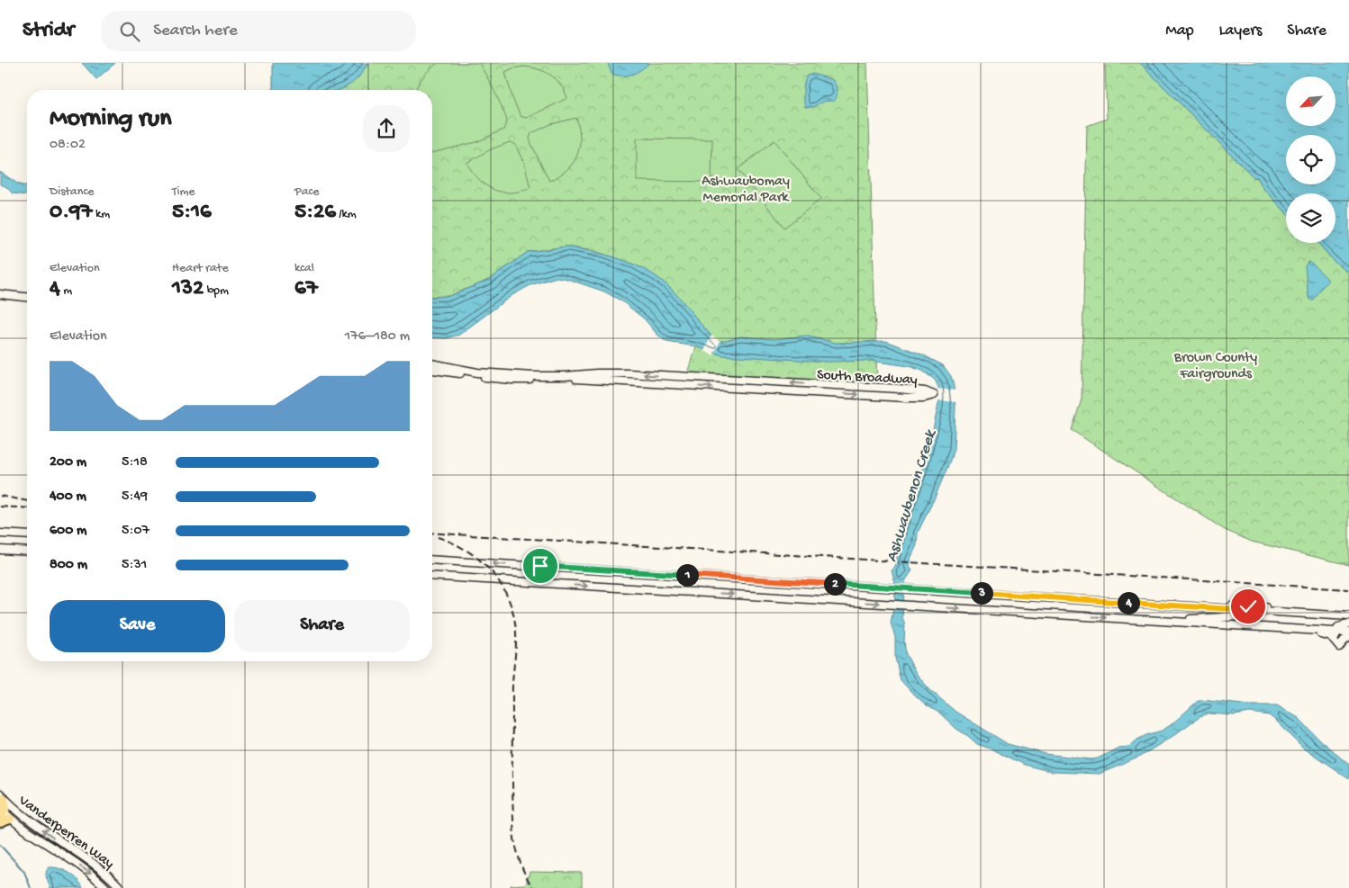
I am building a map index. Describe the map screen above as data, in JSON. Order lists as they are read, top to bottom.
{
  "streets": {
    "main road": ["South Broadway", "Vanderperren Way"]
  },
  "water": ["Ashwaubenon Creek"],
  "parks": ["Ashwaubomay Memorial Park", "Brown County Fairgrounds"],
  "north": "bottom left",
  "page": {
    "header": "Stridr",
    "search": "Search here",
    "nav": ["Map", "Layers", "Share"],
    "heading": ["Morning run", "08:02"],
    "stats": [
      ["Distance", "0.97 km"],
      ["Time", "5:16"],
      ["Pace", "5:26 /km"],
      ["Elevation", "4 m"],
      ["Heart rate", "132 bpm"],
      ["kcal", "67"]
    ],
    "chart": ["Elevation", "176–180 m"],
    "list": [
      {
        "name": "200 m",
        "note": "5:18"
      },
      {
        "name": "400 m",
        "note": "5:49"
      },
      {
        "name": "600 m",
        "note": "5:07"
      },
      {
        "name": "800 m",
        "note": "5:31"
      }
    ],
    "pins": [
      "1",
      "2",
      "3",
      "4"
    ],
    "buttons": ["Save", "Share"]
  }
}
